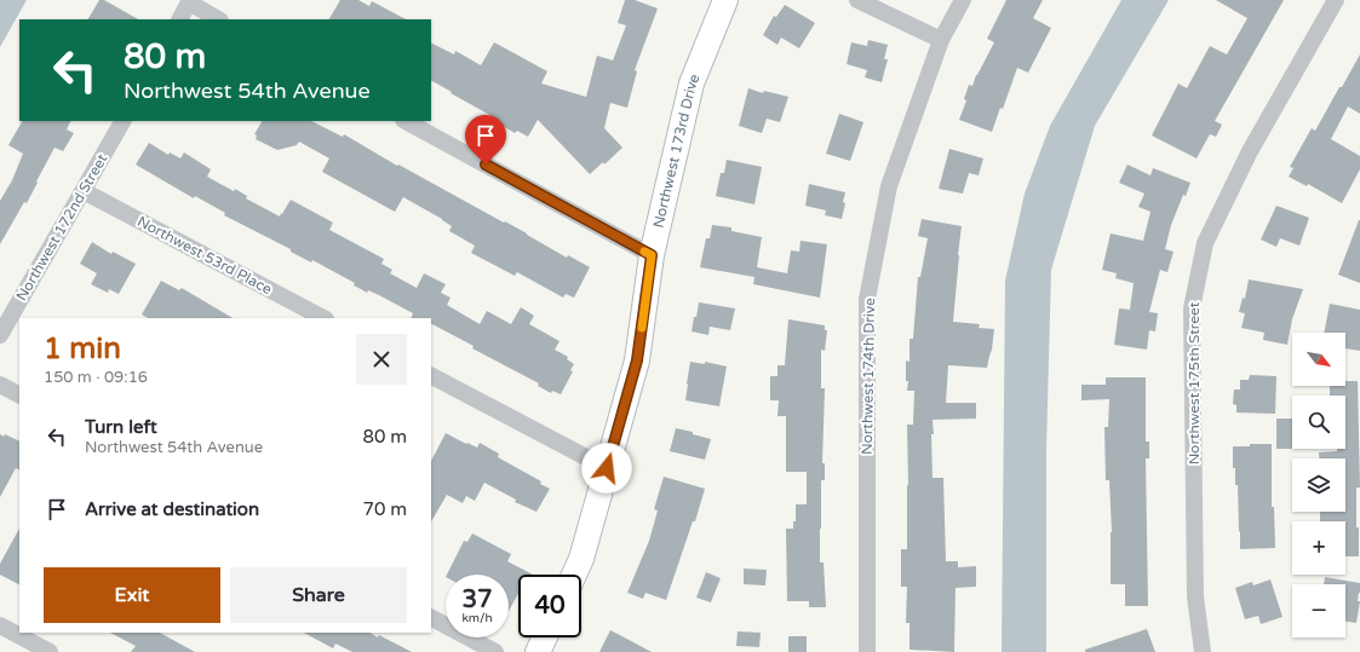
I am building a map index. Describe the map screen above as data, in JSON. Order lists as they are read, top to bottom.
{
  "streets": {
    "street": [
      "Northwest 173rd Drive",
      "Northwest 172nd Street",
      "Northwest 53rd Place",
      "Northwest 174th Drive",
      "Northwest 175th Street"
    ]
  },
  "crossings": [
    ["Northwest 172nd Street", "Northwest 53rd Place"]
  ],
  "north": "bottom right",
  "page": {
    "turn": ["80 m", "Northwest 54th Avenue"],
    "heading": ["1 min", "150 m · 09:16"],
    "map_buttons": ["+", "−"],
    "list": [
      {
        "name": "Turn left",
        "note": "Northwest 54th Avenue",
        "value": "80 m"
      },
      {
        "name": "Arrive at destination",
        "value": "70 m"
      }
    ],
    "buttons": ["Exit", "Share"],
    "speed": "37 km/h",
    "limit": "40"
  }
}
